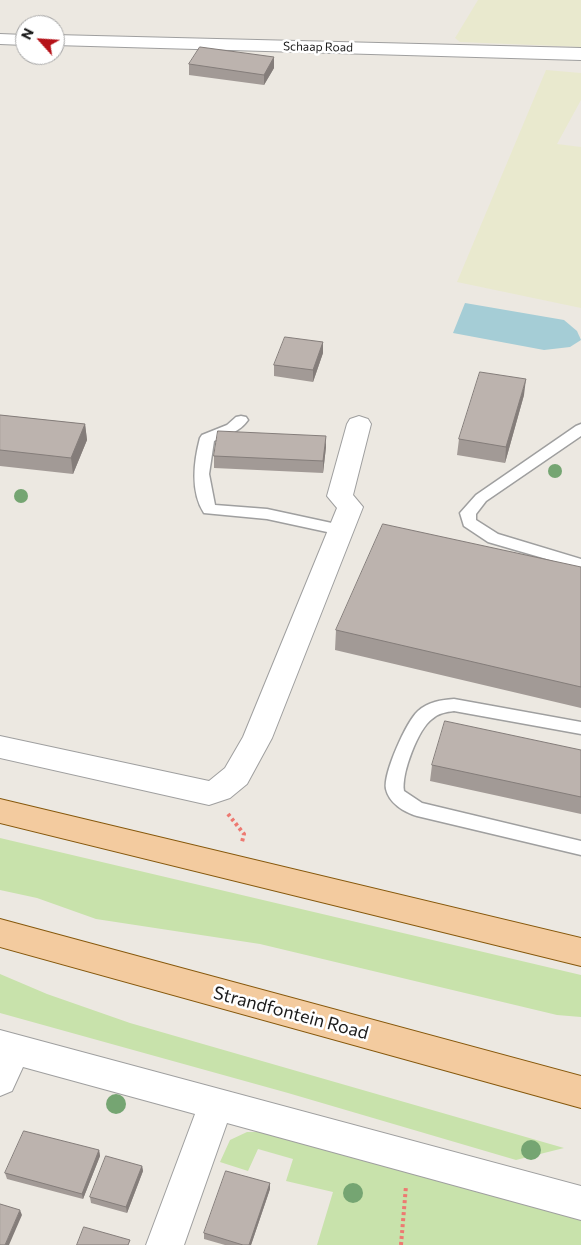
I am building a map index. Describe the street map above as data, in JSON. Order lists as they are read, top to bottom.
{
  "streets": {
    "main road": ["Strandfontein Road"],
    "street": ["Schaap Road"]
  },
  "north": "top left"
}
